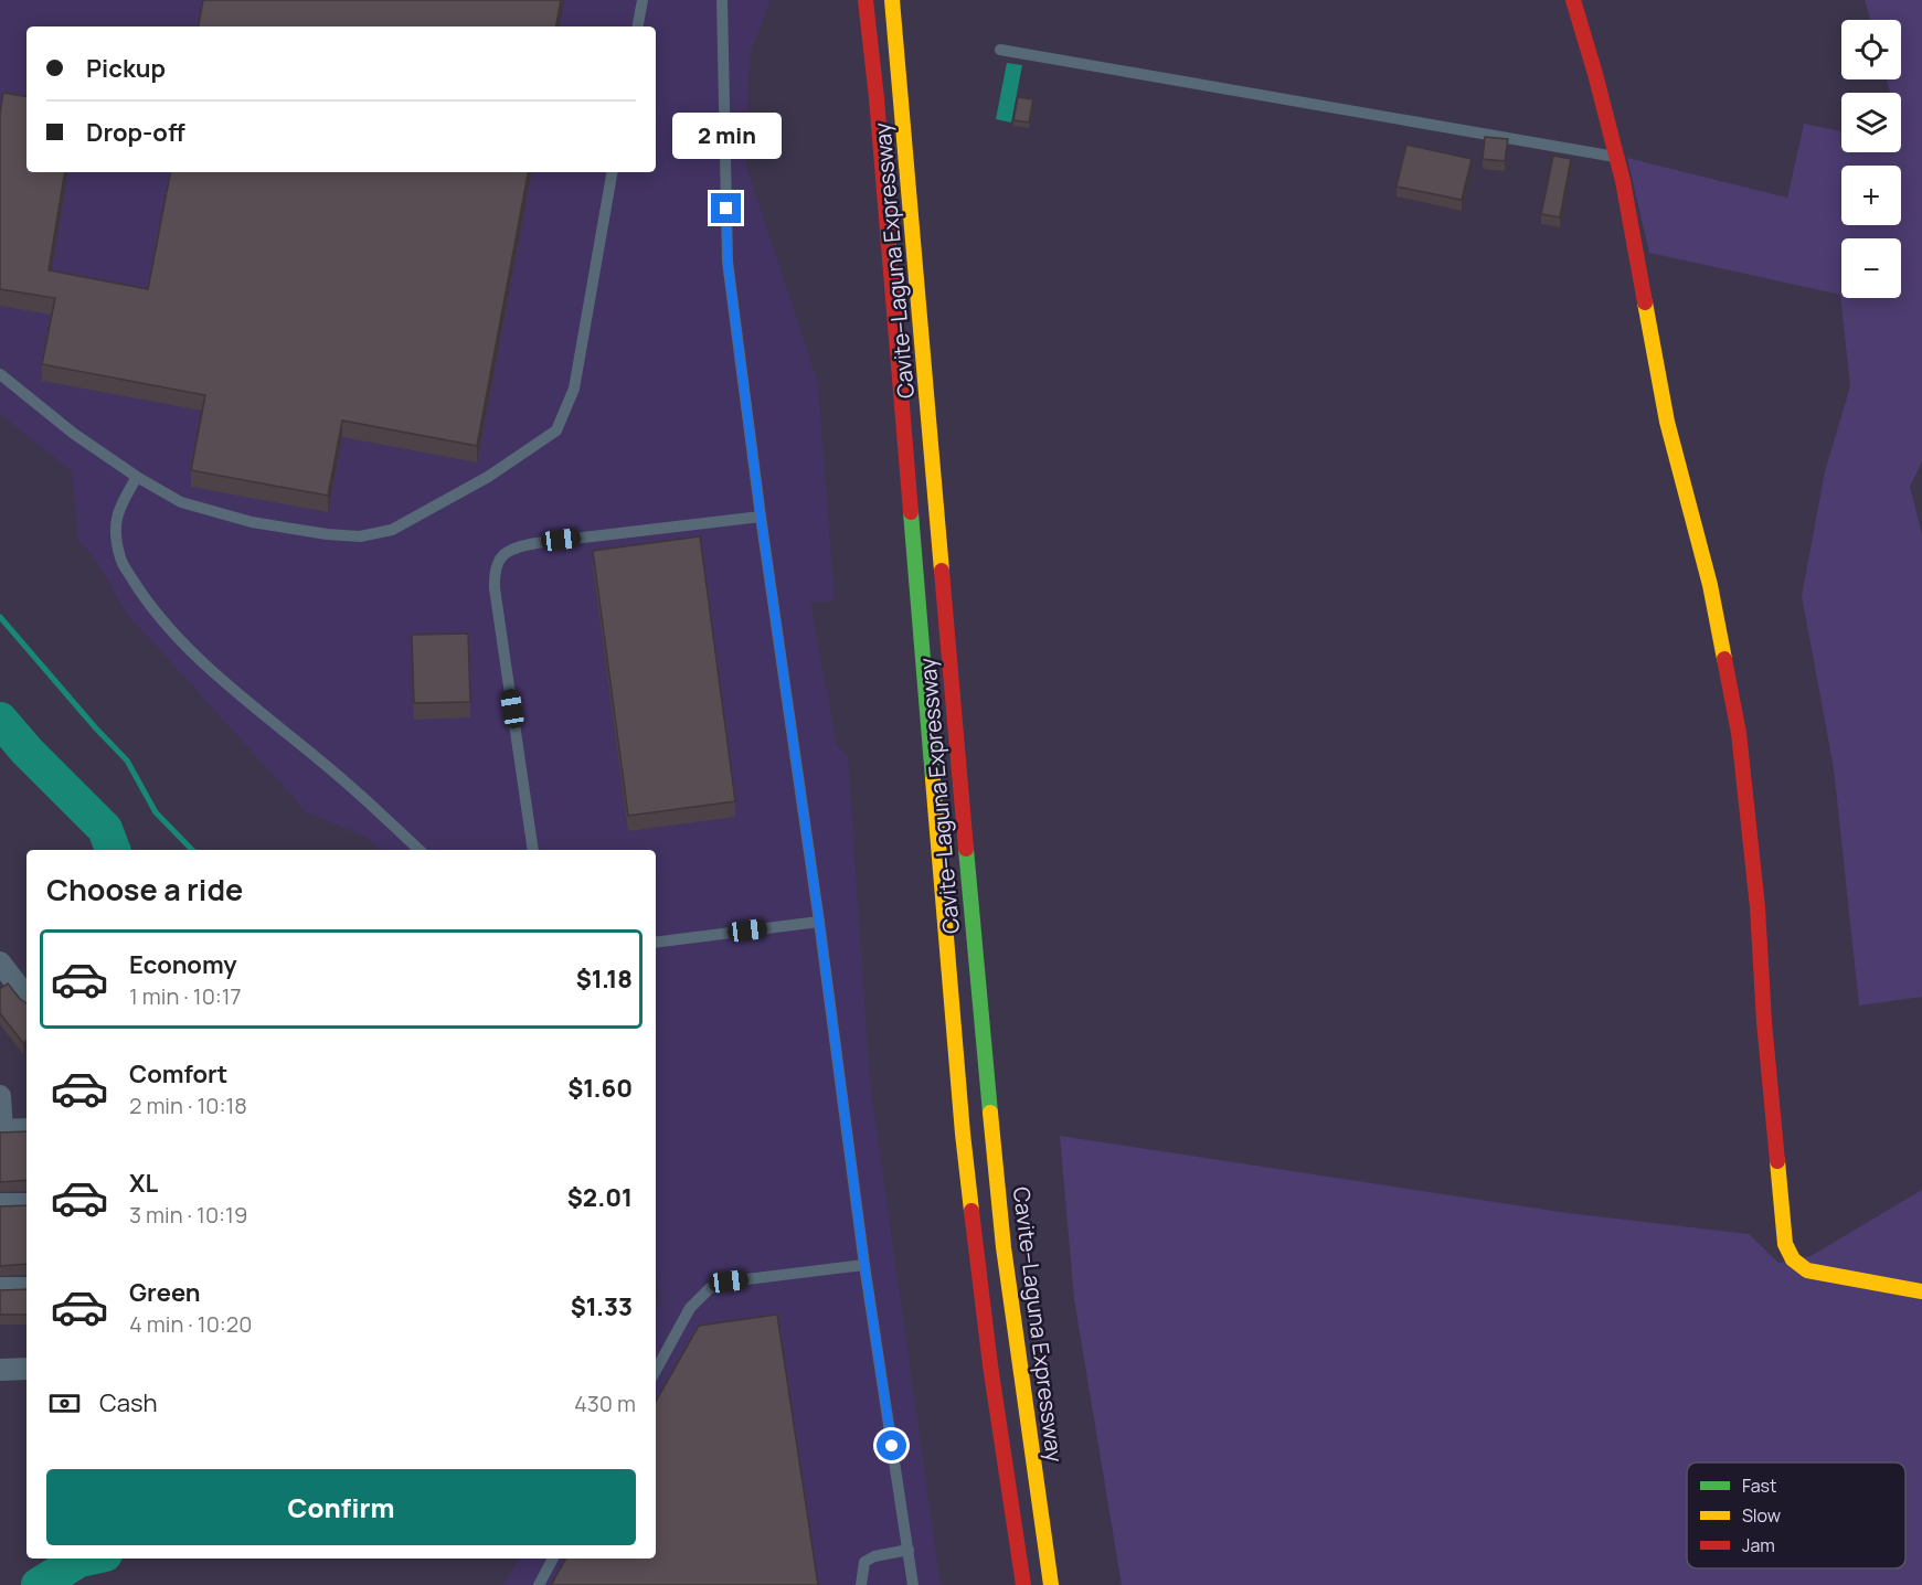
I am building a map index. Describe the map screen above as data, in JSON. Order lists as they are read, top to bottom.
{
  "streets": {
    "main road": ["Cavite–Laguna Expressway"]
  },
  "legend": ["Fast", "Slow", "Jam"],
  "page": {
    "map_buttons": ["+", "−"],
    "banner": ["Pickup", "Drop-off"],
    "bubble": "2 min",
    "heading": "Choose a ride",
    "list": [
      {
        "name": "Economy",
        "note": "1 min · 10:17",
        "value": "$1.18"
      },
      {
        "name": "Comfort",
        "note": "2 min · 10:18",
        "value": "$1.60"
      },
      {
        "name": "XL",
        "note": "3 min · 10:19",
        "value": "$2.01"
      },
      {
        "name": "Green",
        "note": "4 min · 10:20",
        "value": "$1.33"
      }
    ],
    "pay": ["Cash", "430 m"],
    "buttons": "Confirm"
  }
}
